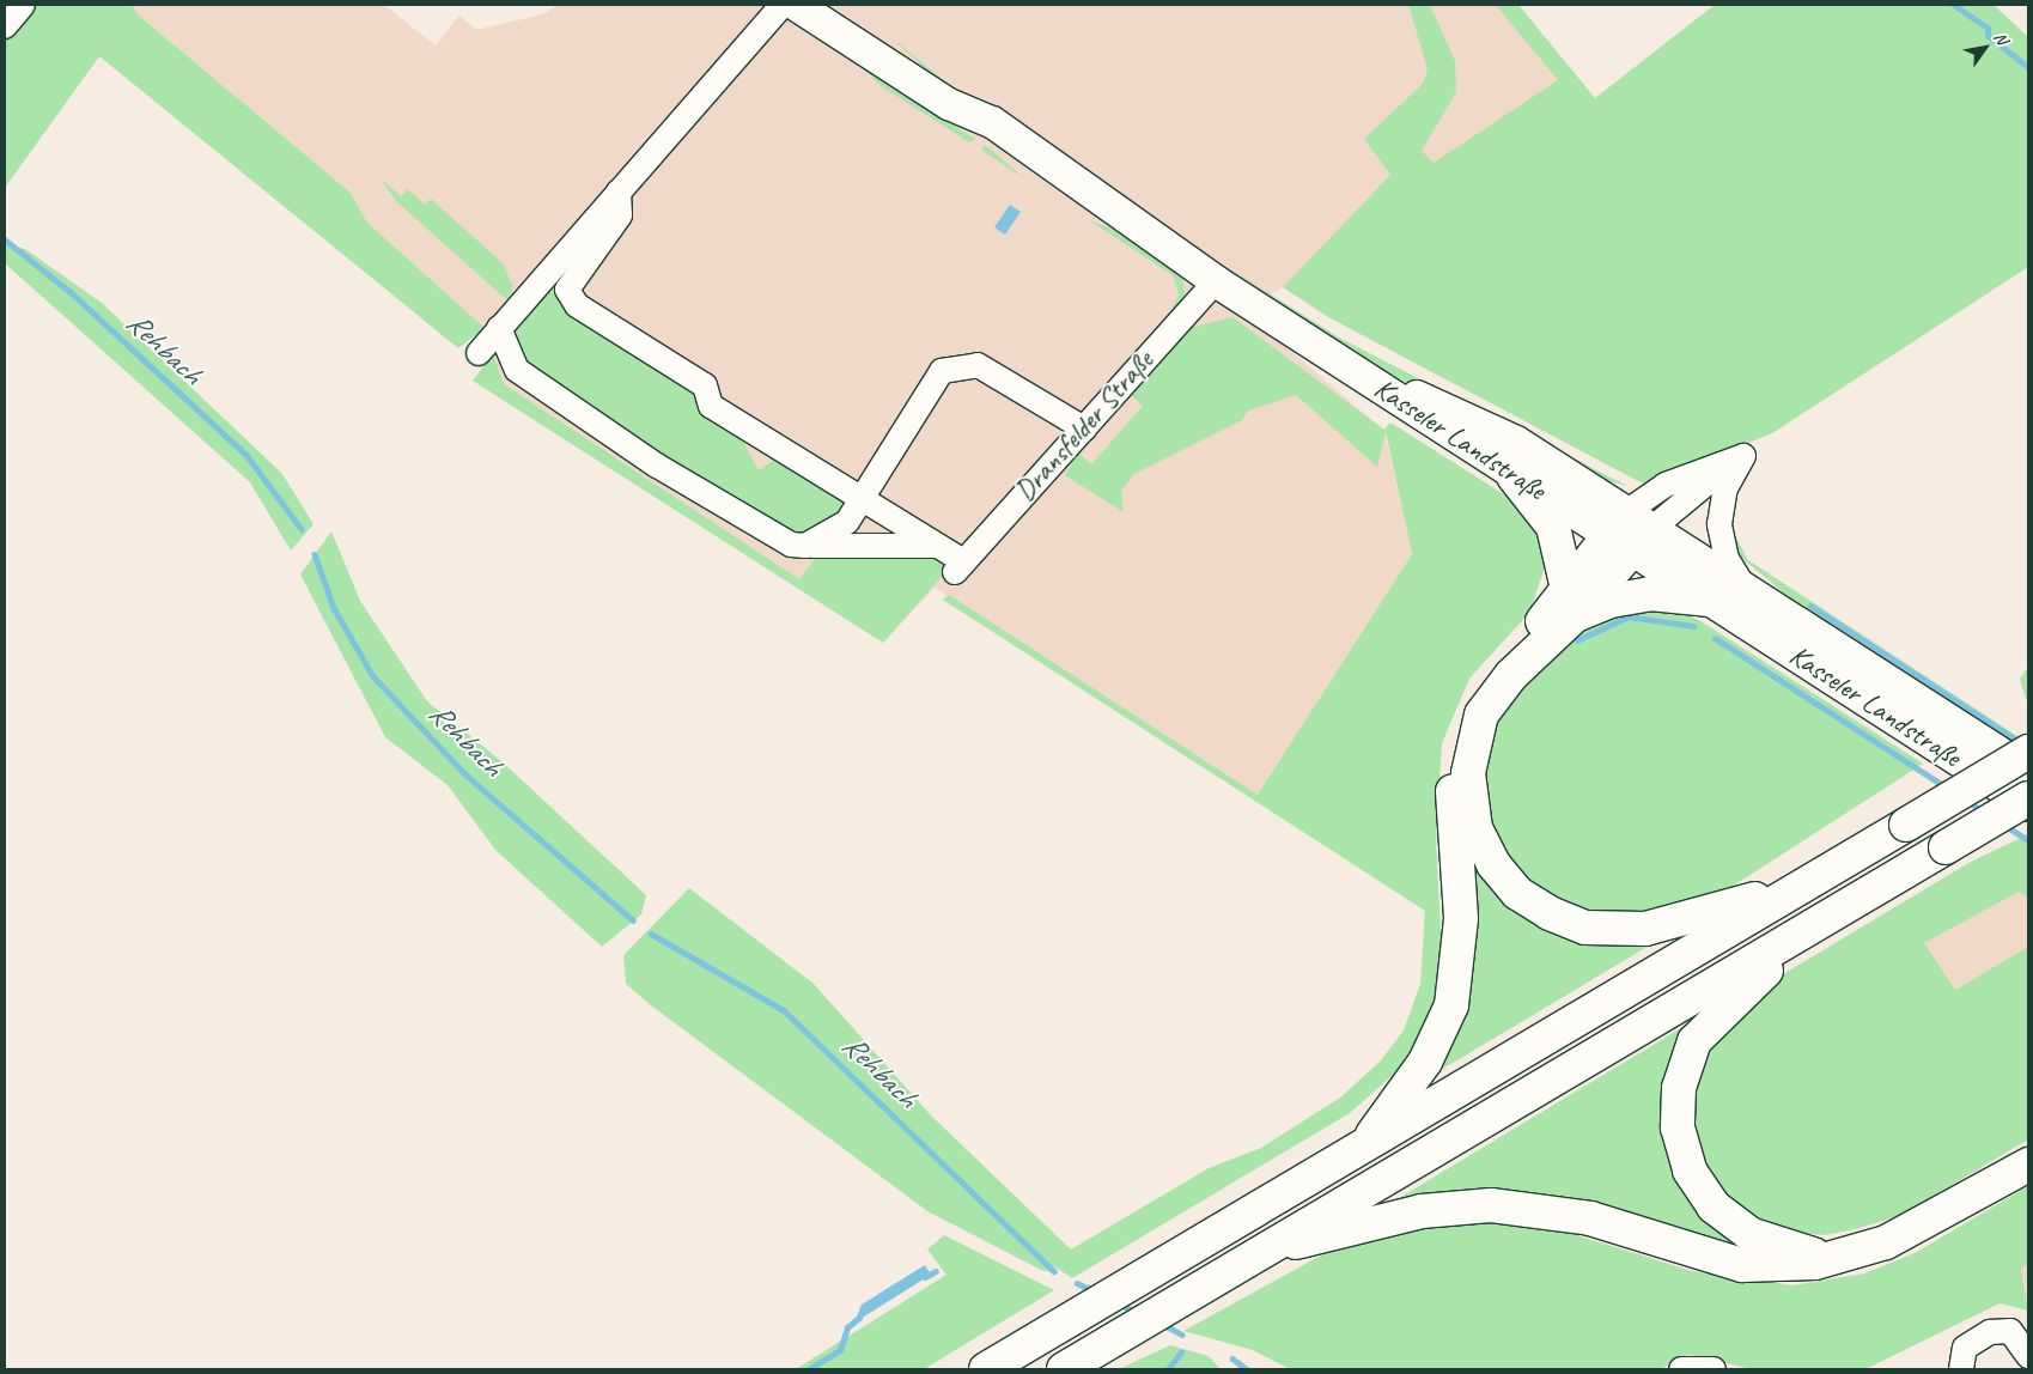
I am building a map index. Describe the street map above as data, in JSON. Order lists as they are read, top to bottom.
{
  "streets": {
    "main road": ["Kasseler Landstraße"],
    "street": ["Dransfelder Straße"]
  },
  "water": ["Rehbach"],
  "north": "top right"
}
